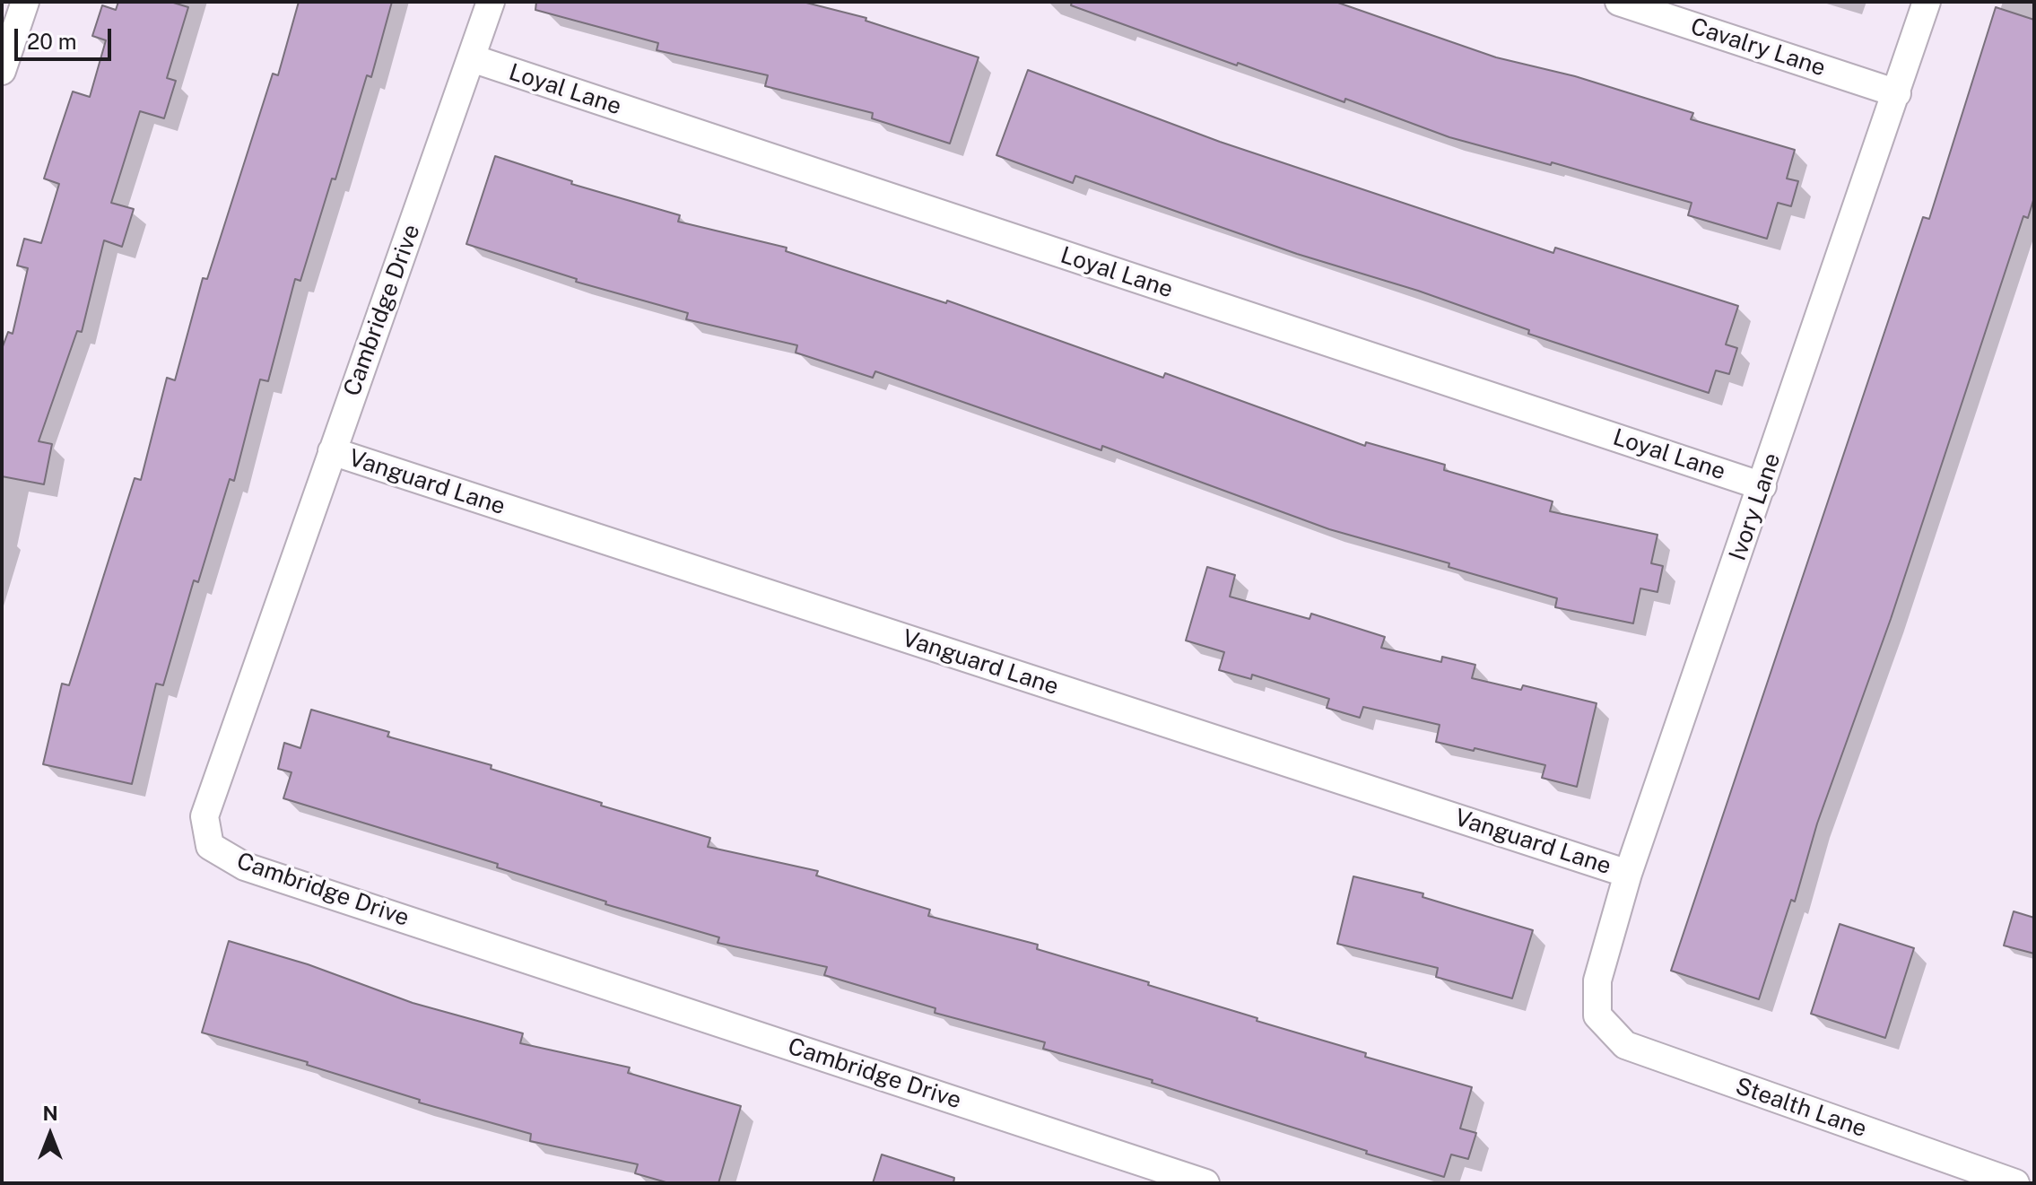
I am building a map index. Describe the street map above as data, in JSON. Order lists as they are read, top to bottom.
{
  "streets": {
    "street": [
      "Cavalry Lane",
      "Loyal Lane",
      "Cambridge Drive",
      "Vanguard Lane",
      "Ivory Lane",
      "Stealth Lane"
    ]
  },
  "crossings": [
    ["Cavalry Lane", "Ivory Lane"],
    ["Loyal Lane", "Cambridge Drive"],
    ["Loyal Lane", "Ivory Lane"],
    ["Cambridge Drive", "Vanguard Lane"],
    ["Vanguard Lane", "Ivory Lane"],
    ["Ivory Lane", "Stealth Lane"]
  ],
  "scale_bar": "20 m",
  "north": "top"
}
